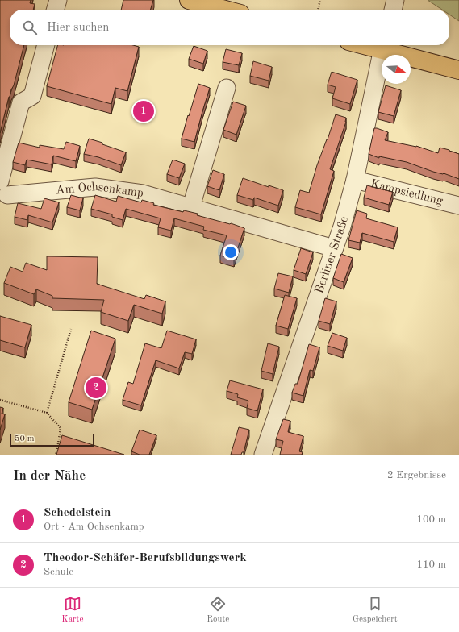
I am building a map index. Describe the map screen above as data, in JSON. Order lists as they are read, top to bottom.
{
  "streets": {
    "street": ["Kampsiedlung", "Am Ochsenkamp", "Berliner Straße"]
  },
  "crossings": [
    ["Kampsiedlung", "Berliner Straße"],
    ["Am Ochsenkamp", "Berliner Straße"]
  ],
  "scale_bar": "50 m",
  "north": "right",
  "page": {
    "search": "Hier suchen",
    "pins": ["1", "2"],
    "scale": "50 m",
    "heading": ["In der Nähe", "2 Ergebnisse"],
    "list": [
      {
        "mark": "1",
        "name": "Schedelstein",
        "note": "Ort · Am Ochsenkamp",
        "value": "100 m"
      },
      {
        "mark": "2",
        "name": "Theodor-Schäfer-Berufsbildungswerk",
        "note": "Schule",
        "value": "110 m"
      }
    ],
    "nav": ["Karte", "Route", "Gespeichert"]
  }
}
